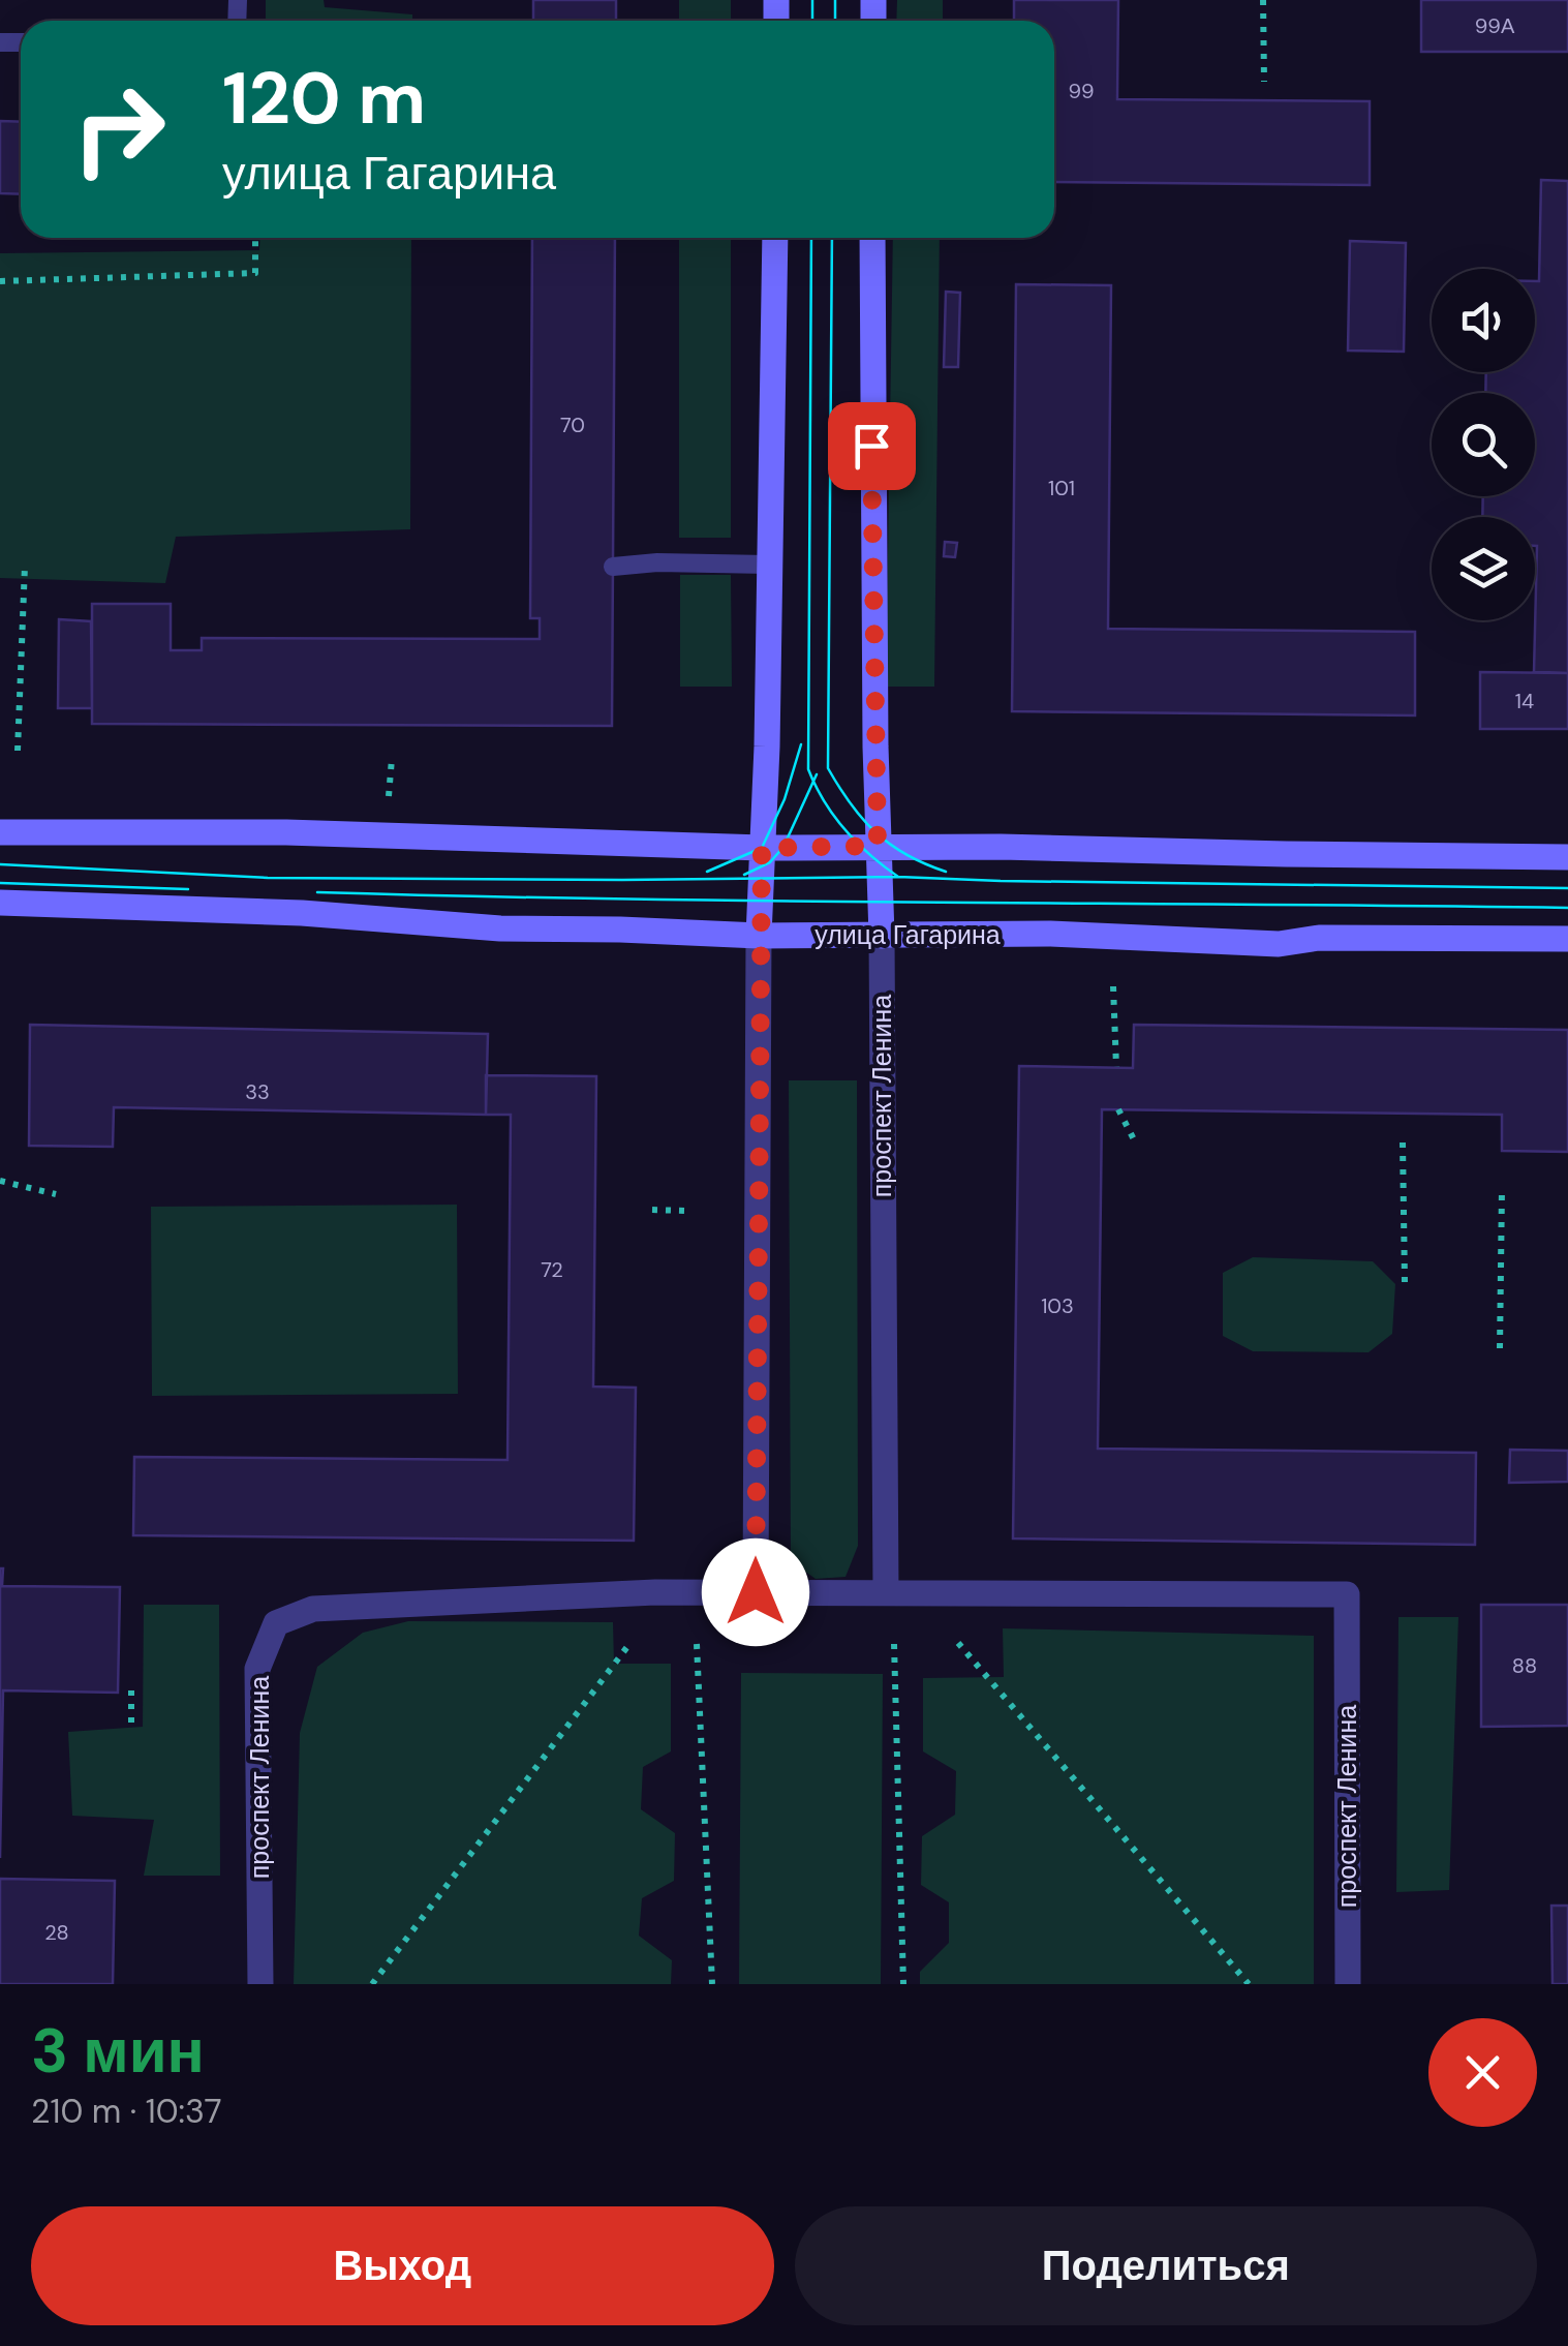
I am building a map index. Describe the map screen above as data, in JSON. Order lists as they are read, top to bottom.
{
  "streets": {
    "main road": ["улица Гагарина", "проспект Ленина"]
  },
  "crossings": [
    ["улица Гагарина", "проспект Ленина"]
  ],
  "house_numbers": [
    "99А",
    "99",
    "70",
    "101",
    "14",
    "33",
    "72",
    "103",
    "88",
    "28"
  ],
  "page": {
    "turn": ["120 m", "улица Гагарина"],
    "heading": ["3 мин", "210 m · 10:37"],
    "buttons": ["Выход", "Поделиться"]
  }
}
